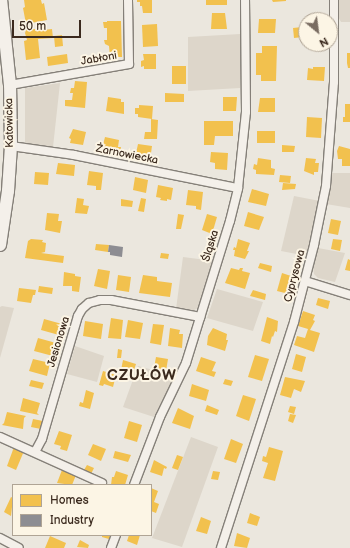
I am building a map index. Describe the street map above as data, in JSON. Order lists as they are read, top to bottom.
{
  "streets": {
    "main road": ["Katowicka"],
    "street": [
      "Jabłoni",
      "Żarnowiecka",
      "Śląska",
      "Cyprysowa",
      "Jesionowa"
    ]
  },
  "crossings": [
    ["Jabłoni", "Katowicka"],
    ["Katowicka", "Żarnowiecka"],
    ["Żarnowiecka", "Śląska"],
    ["Śląska", "Jesionowa"]
  ],
  "districts": ["CZUŁÓW"],
  "legend": ["Homes", "Industry"],
  "scale_bar": "50 m",
  "north": "bottom right"
}
